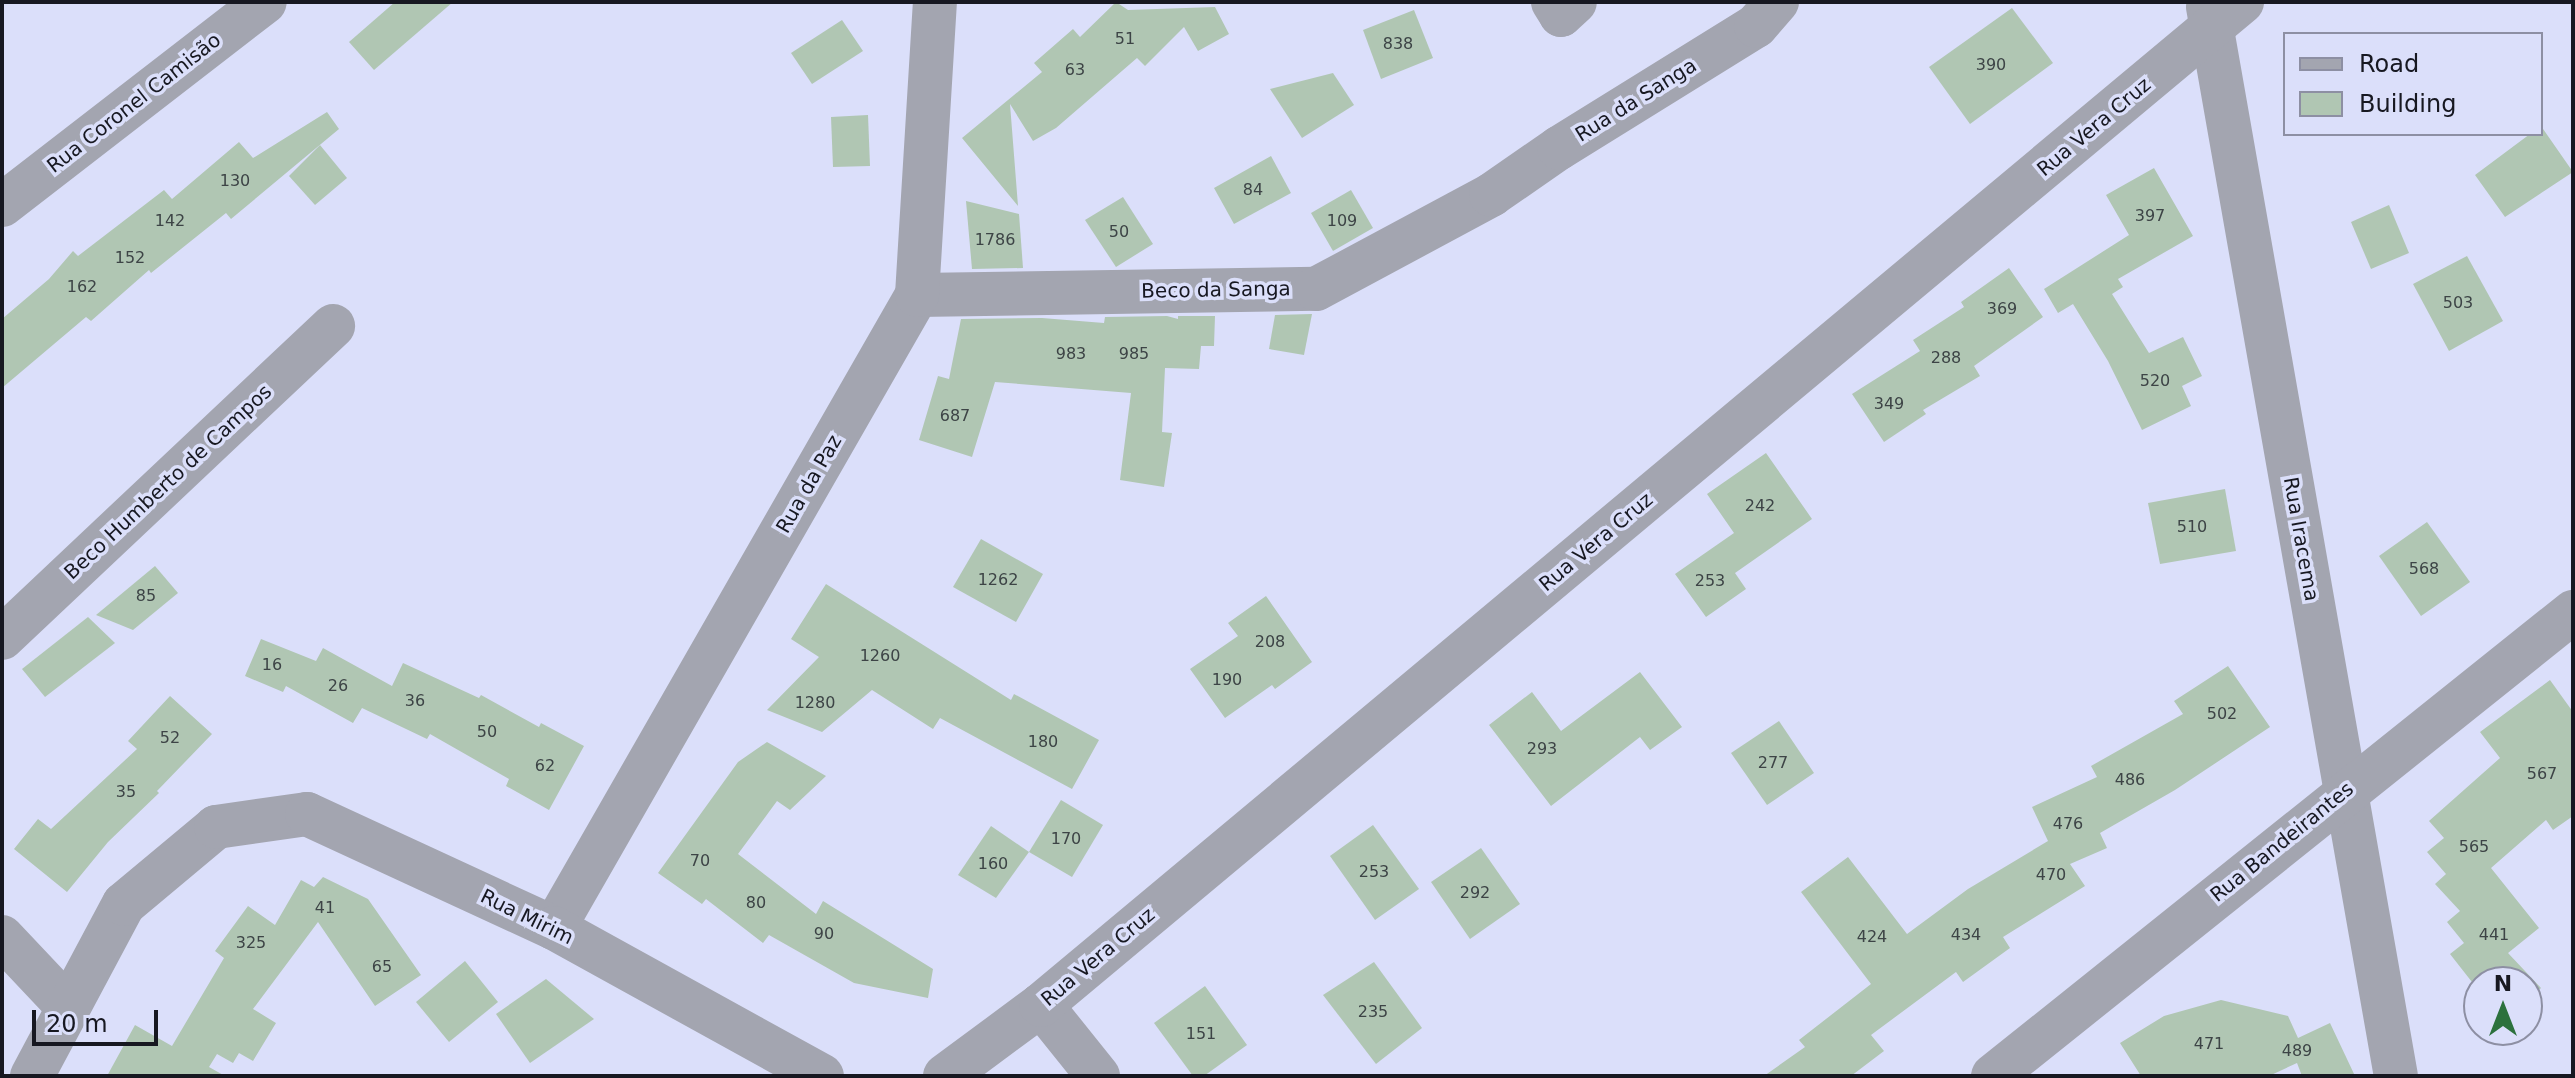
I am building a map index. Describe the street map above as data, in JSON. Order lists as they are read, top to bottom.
{
  "streets": {
    "street": [
      "Rua da Sanga",
      "Rua Coronel Camisão",
      "Rua Vera Cruz",
      "Beco da Sanga",
      "Beco Humberto de Campos",
      "Rua da Paz",
      "Rua Iracema",
      "Rua Bandeirantes",
      "Rua Mirim"
    ]
  },
  "crossings": [
    ["Rua da Sanga", "Beco da Sanga"],
    ["Rua Vera Cruz", "Rua Iracema"],
    ["Beco da Sanga", "Rua da Paz"],
    ["Rua da Paz", "Rua Mirim"],
    ["Rua Iracema", "Rua Bandeirantes"]
  ],
  "house_numbers": [
    "51",
    "838",
    "390",
    "63",
    "130",
    "84",
    "397",
    "142",
    "109",
    "50",
    "1786",
    "152",
    "162",
    "503",
    "369",
    "983",
    "985",
    "288",
    "520",
    "349",
    "687",
    "242",
    "510",
    "568",
    "1262",
    "253",
    "85",
    "208",
    "1260",
    "16",
    "190",
    "26",
    "36",
    "1280",
    "502",
    "50",
    "52",
    "180",
    "293",
    "277",
    "62",
    "567",
    "486",
    "35",
    "476",
    "170",
    "565",
    "70",
    "160",
    "253",
    "470",
    "292",
    "80",
    "41",
    "90",
    "434",
    "441",
    "424",
    "325",
    "65",
    "235",
    "151",
    "471",
    "489"
  ],
  "legend": ["Road", "Building"],
  "scale_bar": "20 m",
  "north": "top"
}
